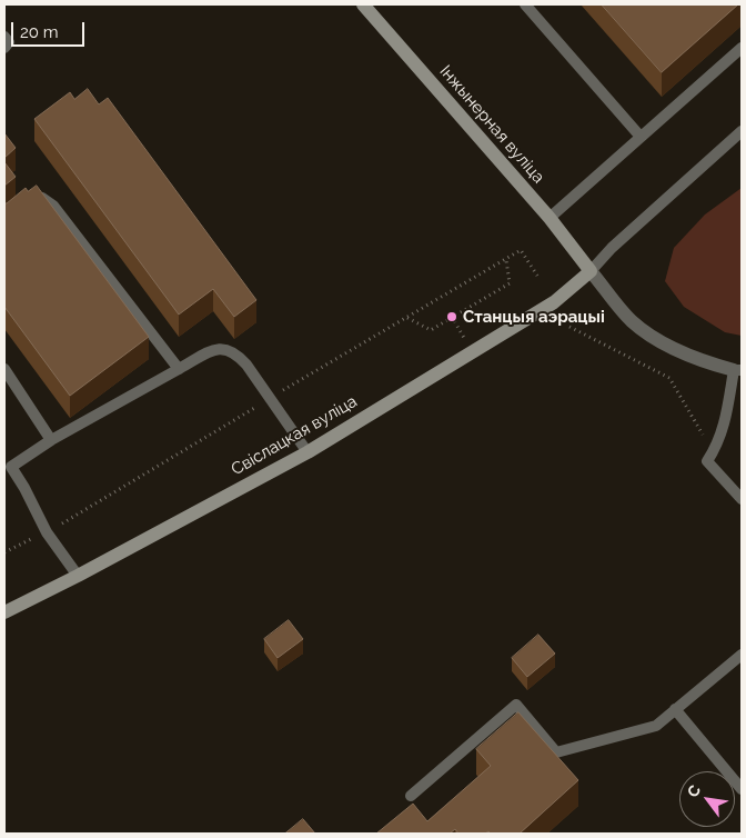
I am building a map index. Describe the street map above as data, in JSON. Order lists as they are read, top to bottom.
{
  "streets": {
    "street": ["Інжынерная вуліца", "Свіслацкая вуліца"]
  },
  "crossings": [
    ["Інжынерная вуліца", "Свіслацкая вуліца"]
  ],
  "places": ["Станцыя аэрацыі"],
  "scale_bar": "20 m",
  "north": "top left"
}
